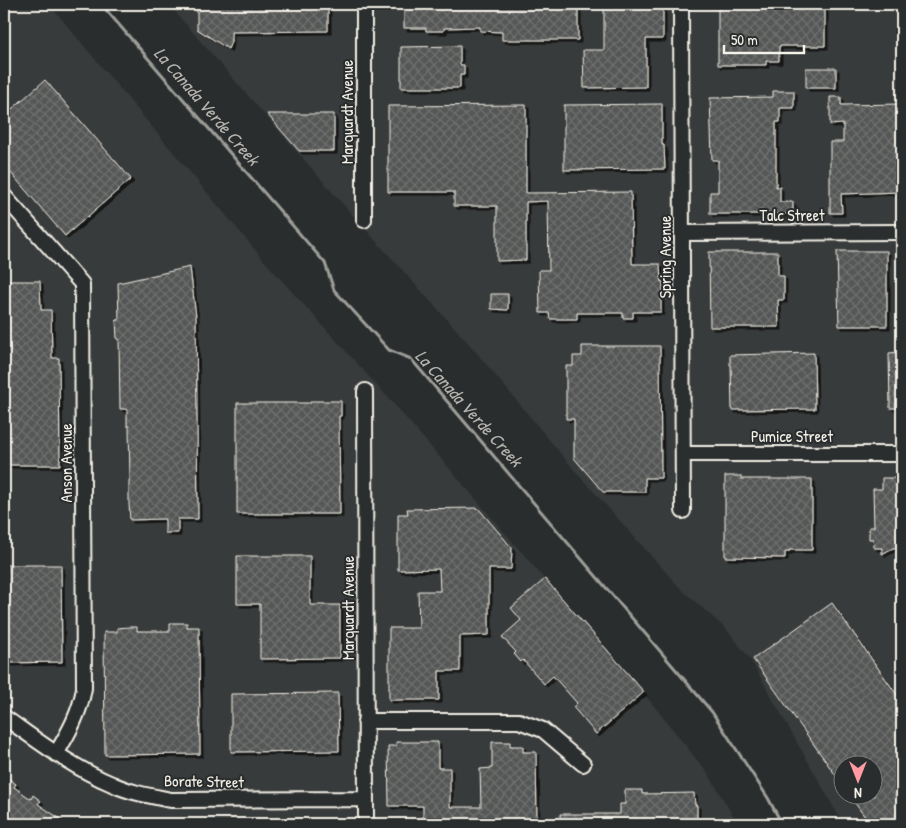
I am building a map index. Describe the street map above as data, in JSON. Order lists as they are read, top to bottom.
{
  "streets": {
    "street": [
      "Marquardt Avenue",
      "Talc Street",
      "Spring Avenue",
      "Pumice Street",
      "Anson Avenue",
      "Borate Street"
    ]
  },
  "crossings": [
    ["Marquardt Avenue", "Borate Street"],
    ["Talc Street", "Spring Avenue"],
    ["Spring Avenue", "Pumice Street"],
    ["Anson Avenue", "Borate Street"]
  ],
  "water": ["La Canada Verde Creek"],
  "scale_bar": "50 m",
  "north": "bottom"
}
